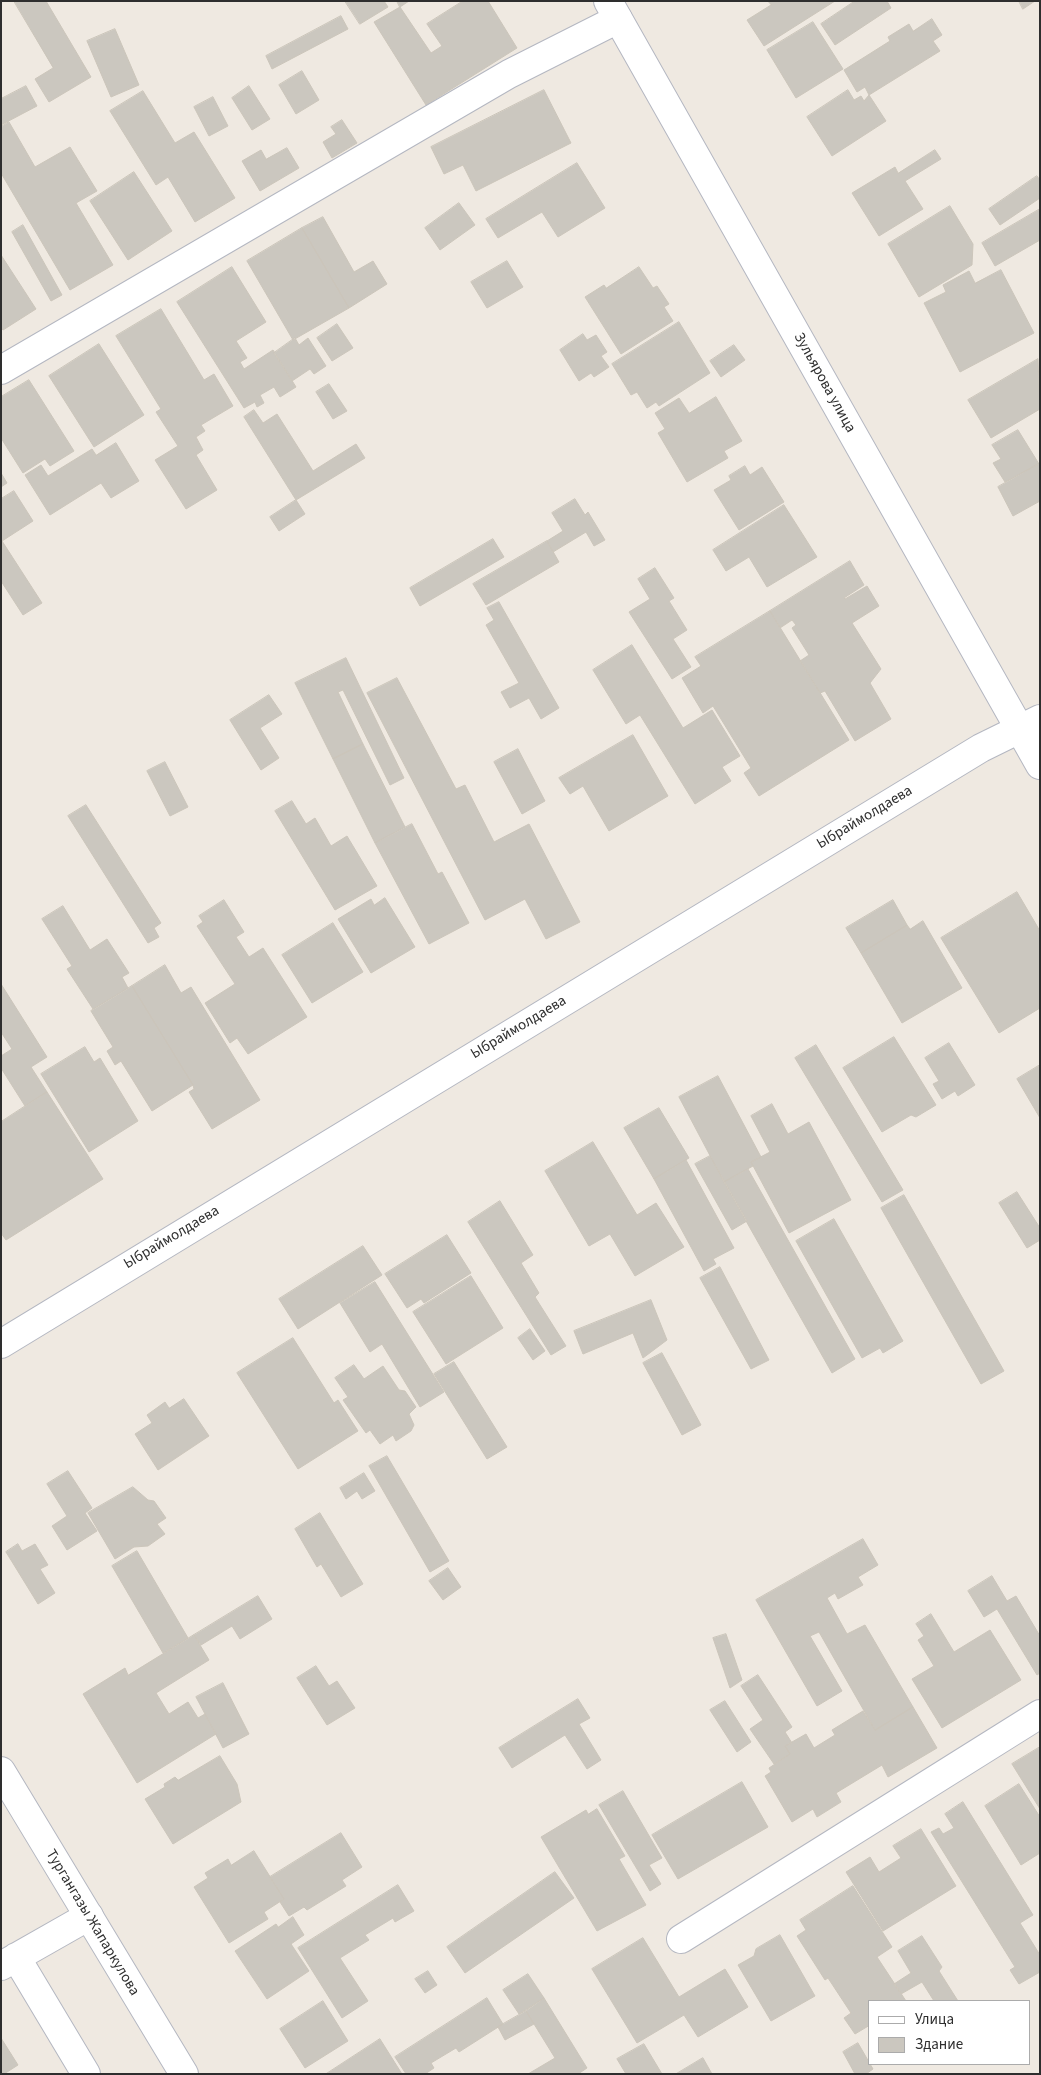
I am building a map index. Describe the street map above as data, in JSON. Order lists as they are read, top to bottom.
{
  "streets": {
    "street": ["Зульярова улица", "Ыбраймолдаева", "Тургангазы Жапаркулова"]
  },
  "crossings": [
    ["Зульярова улица", "Ыбраймолдаева"]
  ],
  "legend": ["Улица", "Здание"]
}
